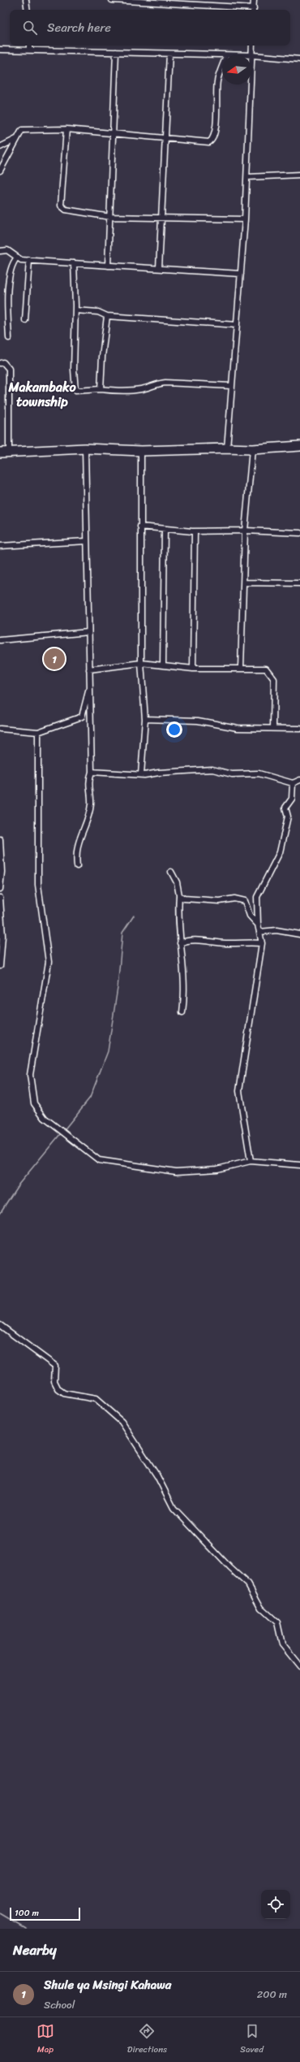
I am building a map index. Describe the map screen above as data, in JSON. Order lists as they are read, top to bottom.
{
  "districts": ["Makambako township"],
  "scale_bar": "100 m",
  "north": "left",
  "page": {
    "search": "Search here",
    "pins": "1",
    "scale": "100 m",
    "heading": "Nearby",
    "list": [
      {
        "mark": "1",
        "name": "Shule ya Msingi Kahawa",
        "note": "School",
        "value": "200 m"
      }
    ],
    "nav": ["Map", "Directions", "Saved"]
  }
}
